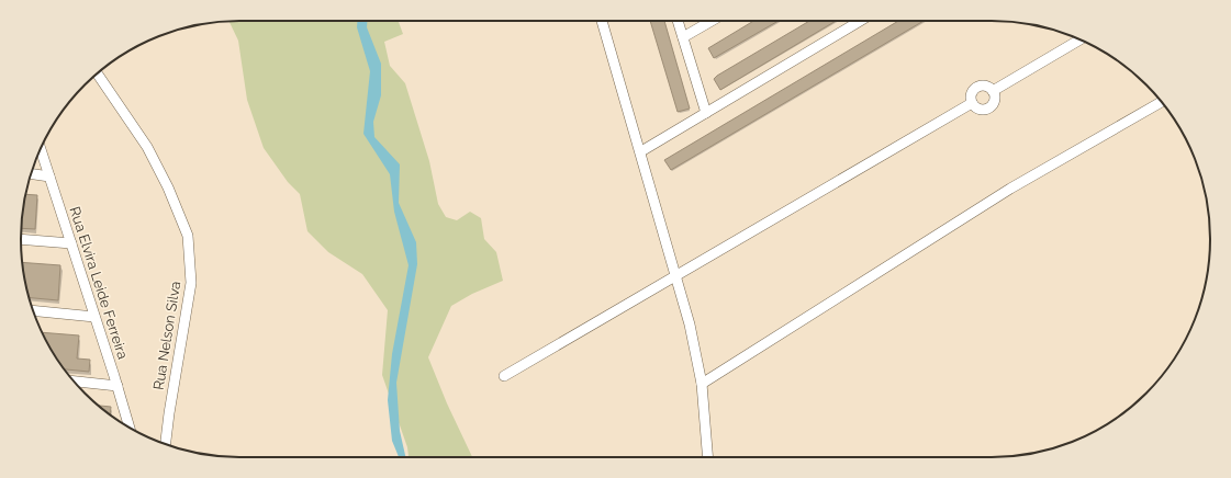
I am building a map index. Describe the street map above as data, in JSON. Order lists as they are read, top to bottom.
{
  "streets": {
    "street": ["Rua Elvira Leide Ferreira", "Rua Nelson Silva"]
  }
}
